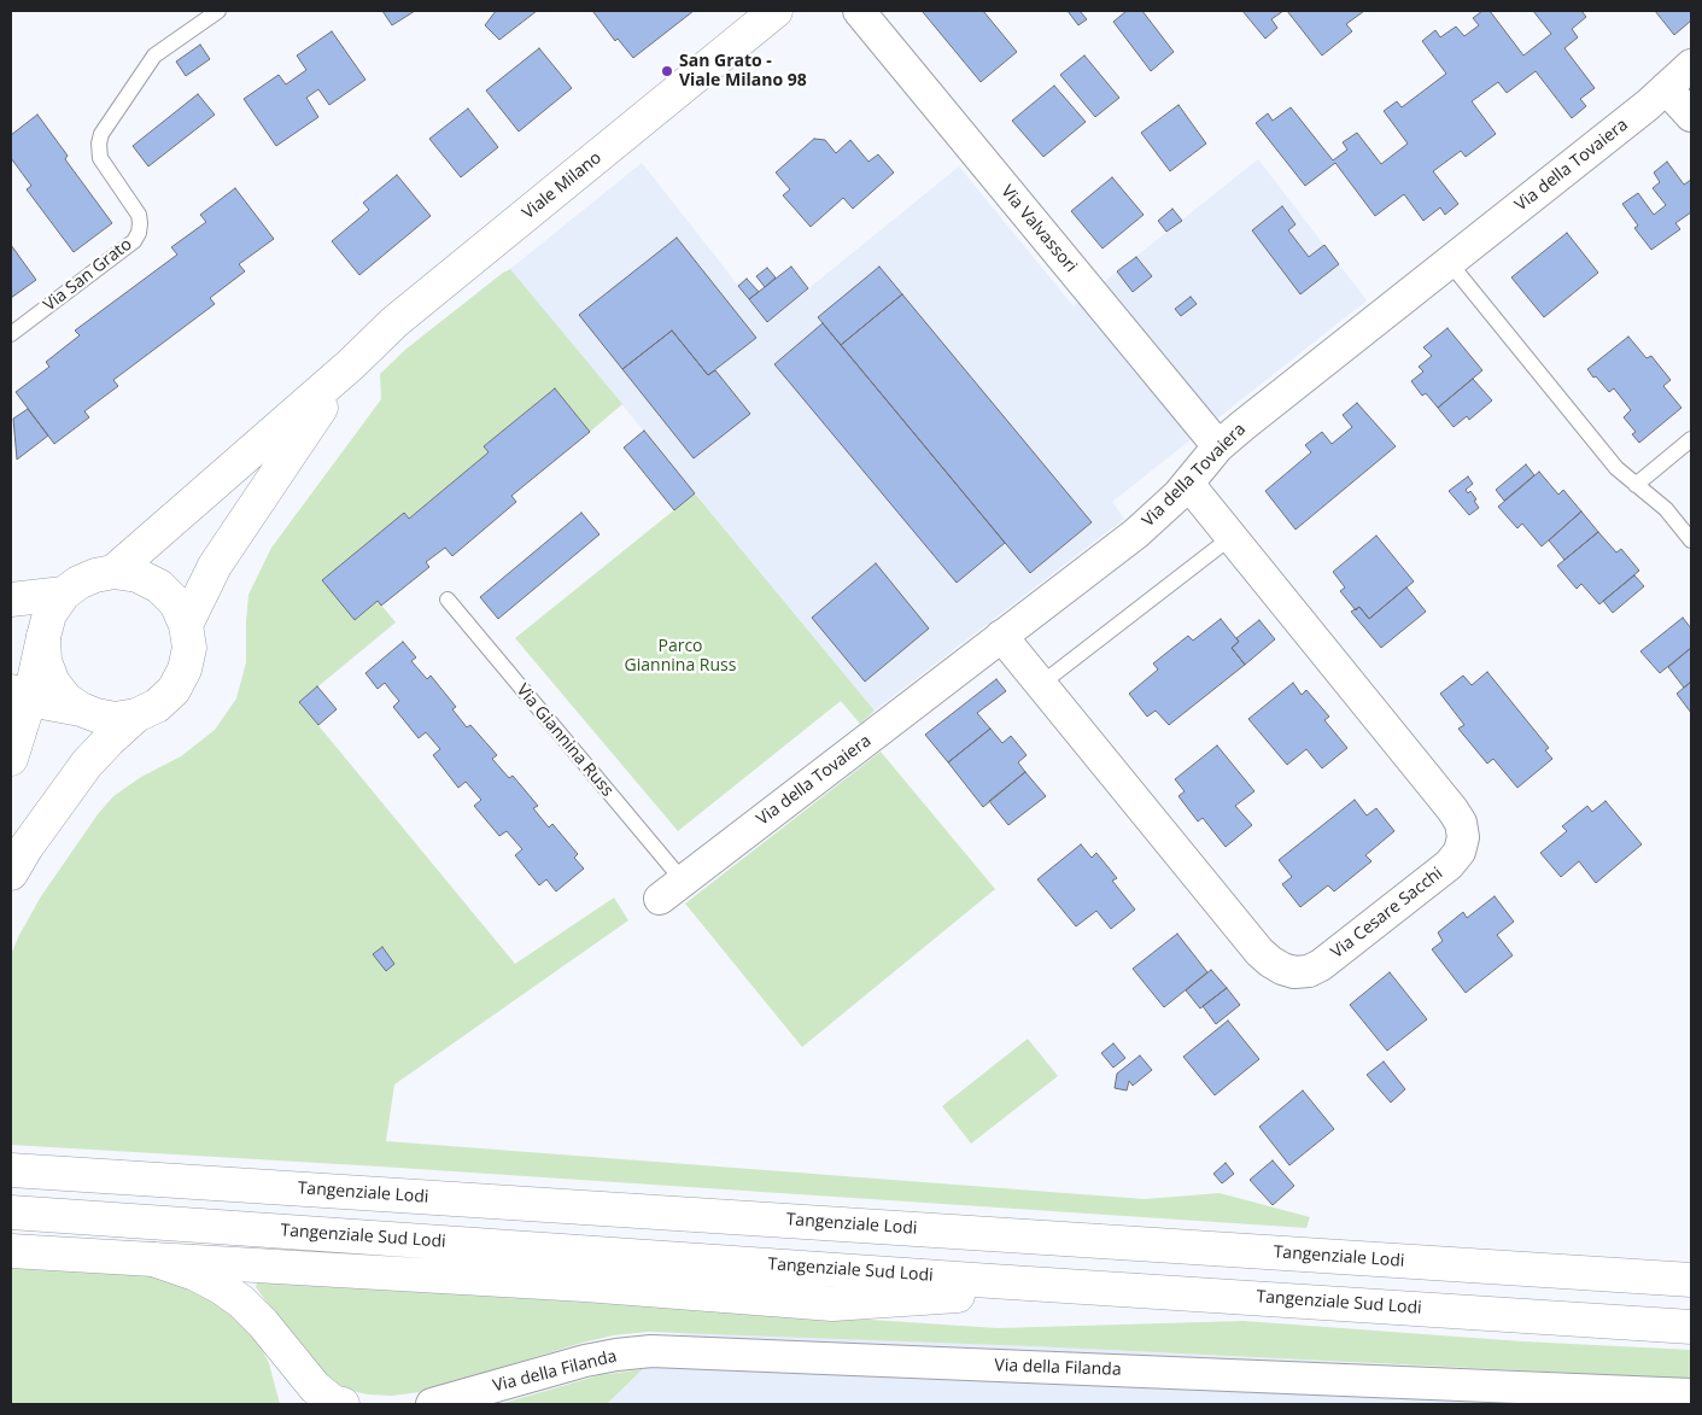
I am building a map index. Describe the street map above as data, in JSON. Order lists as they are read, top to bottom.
{
  "streets": {
    "main road": ["Viale Milano", "Tangenziale Lodi", "Tangenziale Sud Lodi"],
    "street": [
      "Via della Tovaiera",
      "Via Valvassori",
      "Via Cesare Sacchi",
      "Via della Filanda"
    ],
    "lane": ["Via San Grato", "Via Giannina Russ"]
  },
  "crossings": [
    ["Via della Tovaiera", "Via Valvassori"],
    ["Via della Tovaiera", "Via Giannina Russ"],
    ["Via della Tovaiera", "Via Cesare Sacchi"]
  ],
  "parks": ["Parco Giannina Russ"],
  "places": ["San Grato - Viale Milano 98"]
}
